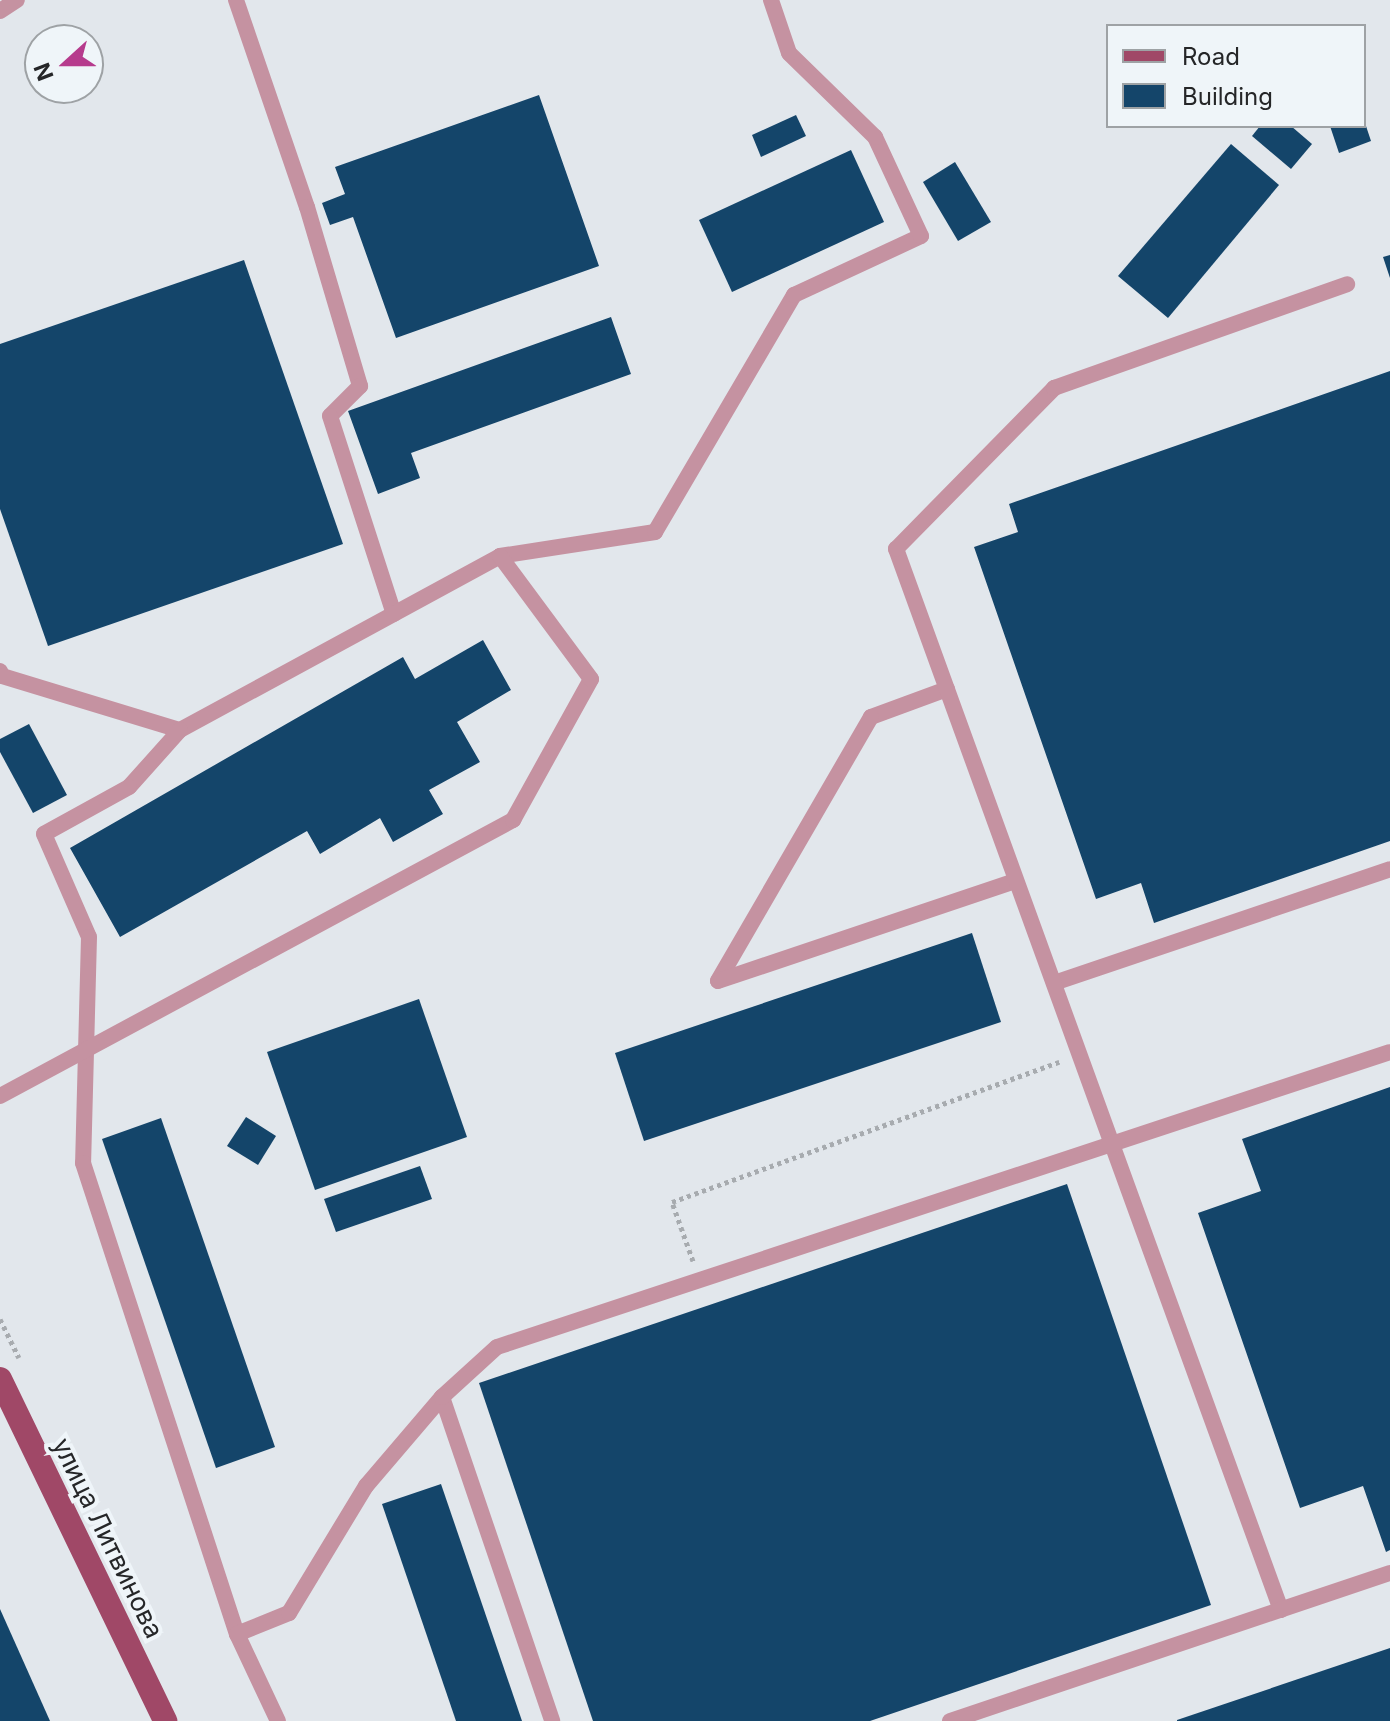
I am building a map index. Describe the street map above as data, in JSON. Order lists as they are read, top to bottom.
{
  "streets": {
    "main road": ["улица Литвинова"]
  },
  "legend": ["Road", "Building"],
  "north": "left"
}
